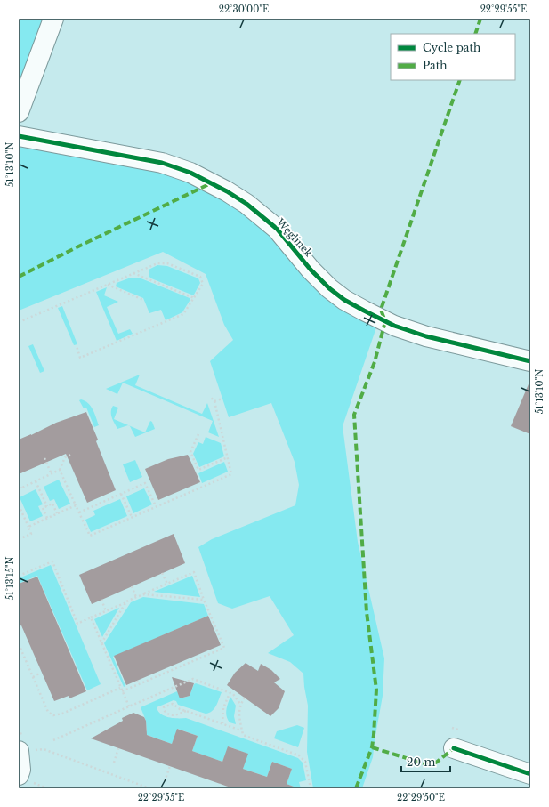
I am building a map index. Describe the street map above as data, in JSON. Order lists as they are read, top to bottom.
{
  "streets": {
    "street": ["Węglinek"]
  },
  "legend": ["Cycle path", "Path"],
  "scale_bar": "20 m",
  "coordinates": [
    "22°30'00\"E",
    "22°29'55\"E",
    "51°13'10\"N",
    "51°13'15\"N",
    "22°29'50\"E"
  ]
}
